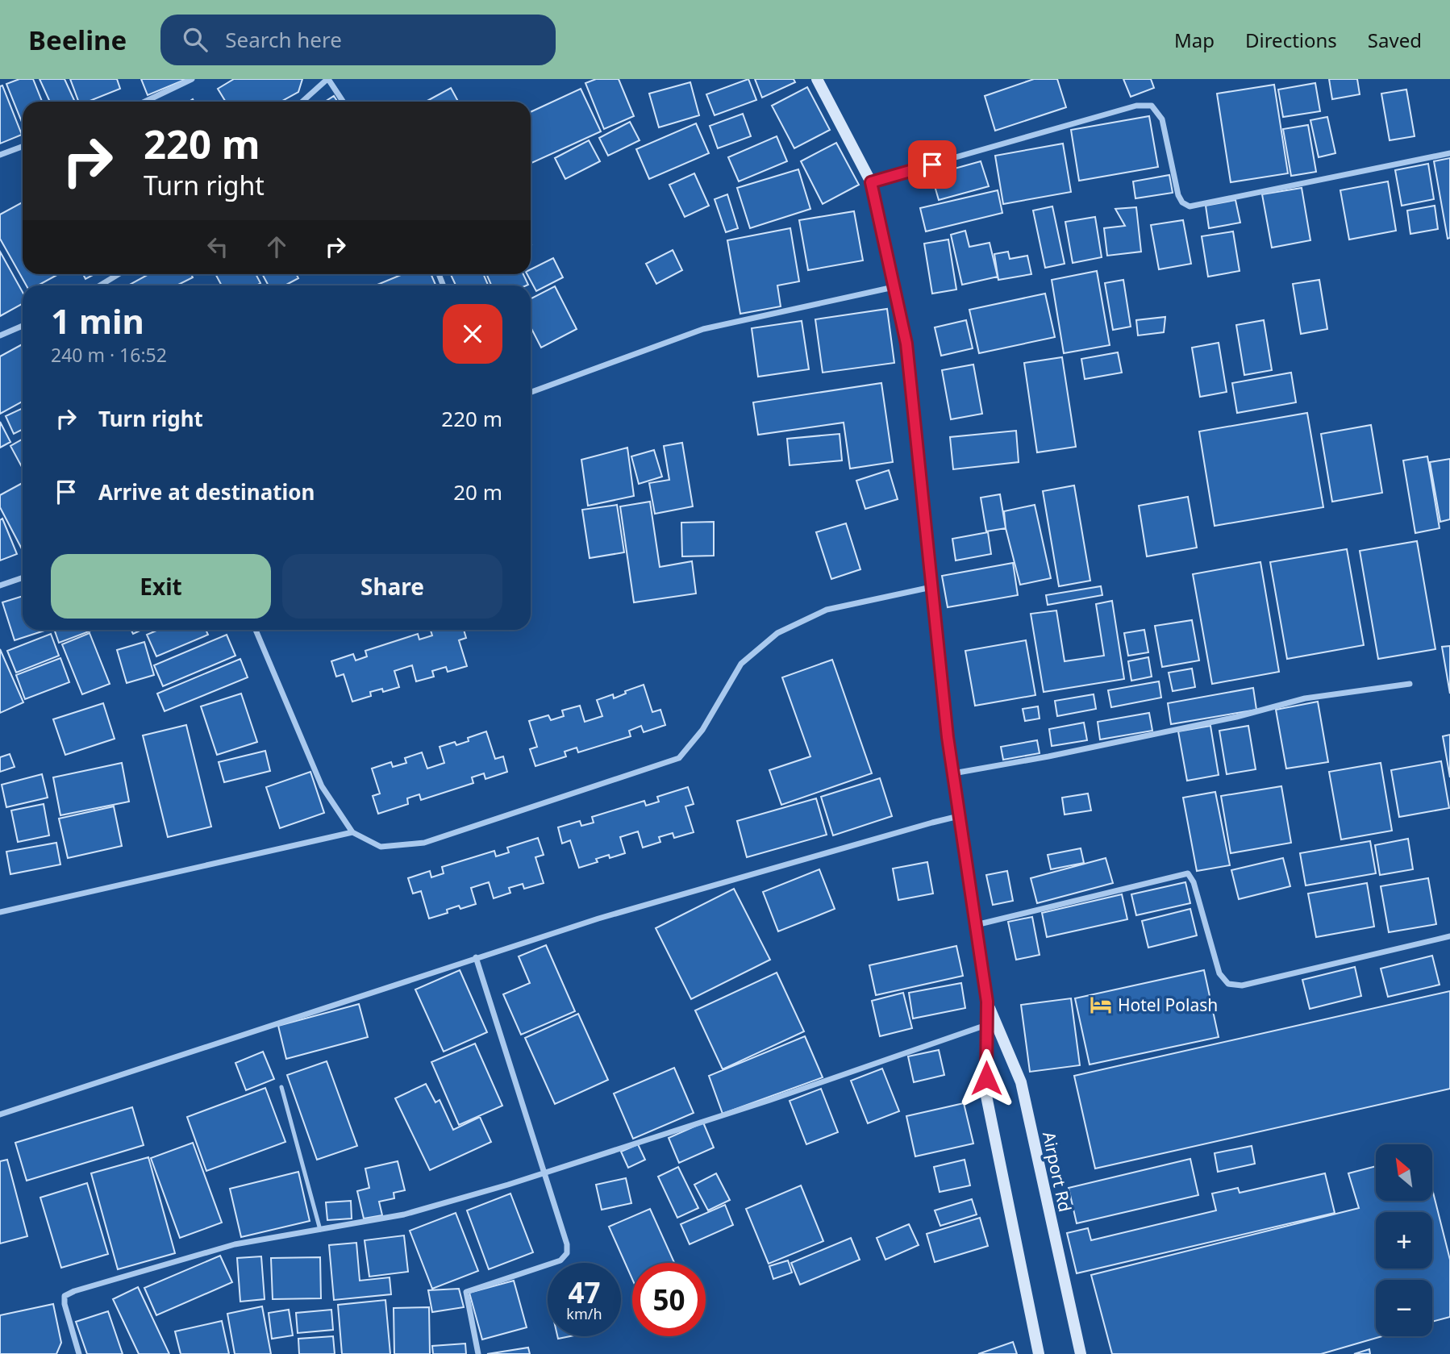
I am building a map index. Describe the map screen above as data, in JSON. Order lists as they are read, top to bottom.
{
  "streets": {
    "main road": ["Airport Rd"]
  },
  "places": {
    "hotel": ["Hotel Polash"]
  },
  "north": "top left",
  "page": {
    "header": "Beeline",
    "search": "Search here",
    "nav": ["Map", "Directions", "Saved"],
    "turn": ["220 m", "Turn right"],
    "heading": ["1 min", "240 m · 16:52"],
    "list": [
      {
        "name": "Turn right",
        "value": "220 m"
      },
      {
        "name": "Arrive at destination",
        "value": "20 m"
      }
    ],
    "buttons": ["Exit", "Share"],
    "map_buttons": ["+", "−"],
    "speed": "47 km/h",
    "limit": "50"
  }
}
